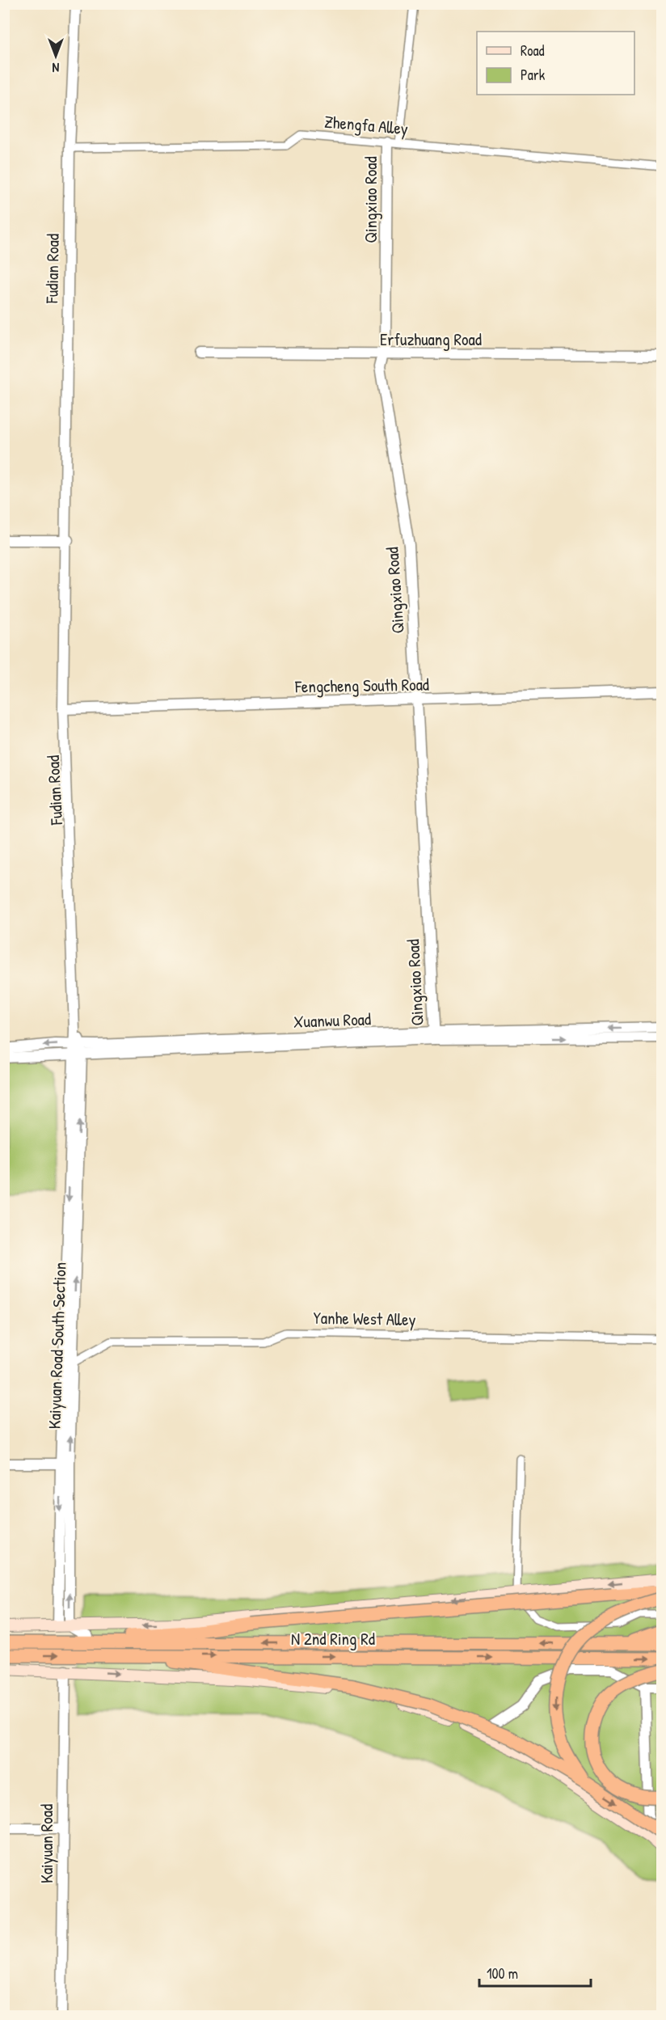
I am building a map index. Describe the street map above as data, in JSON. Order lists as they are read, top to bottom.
{
  "streets": {
    "highway": ["N 2nd Ring Rd"],
    "street": [
      "Zhengfa Alley",
      "Qingxiao Road",
      "Fudian Road",
      "Erfuzhuang Road",
      "Fengcheng South Road",
      "Xuanwu Road",
      "Yanhe West Alley",
      "Kaiyuan Road South Section",
      "Kaiyuan Road"
    ]
  },
  "crossings": [
    ["Zhengfa Alley", "Qingxiao Road"],
    ["Zhengfa Alley", "Fudian Road"],
    ["Qingxiao Road", "Erfuzhuang Road"],
    ["Qingxiao Road", "Fengcheng South Road"],
    ["Qingxiao Road", "Xuanwu Road"],
    ["Fudian Road", "Fengcheng South Road"],
    ["Fudian Road", "Xuanwu Road"],
    ["Fudian Road", "Kaiyuan Road South Section"],
    ["Xuanwu Road", "Kaiyuan Road South Section"],
    ["Yanhe West Alley", "Kaiyuan Road South Section"]
  ],
  "legend": ["Road", "Park"],
  "scale_bar": "100 m",
  "north": "bottom"
}
